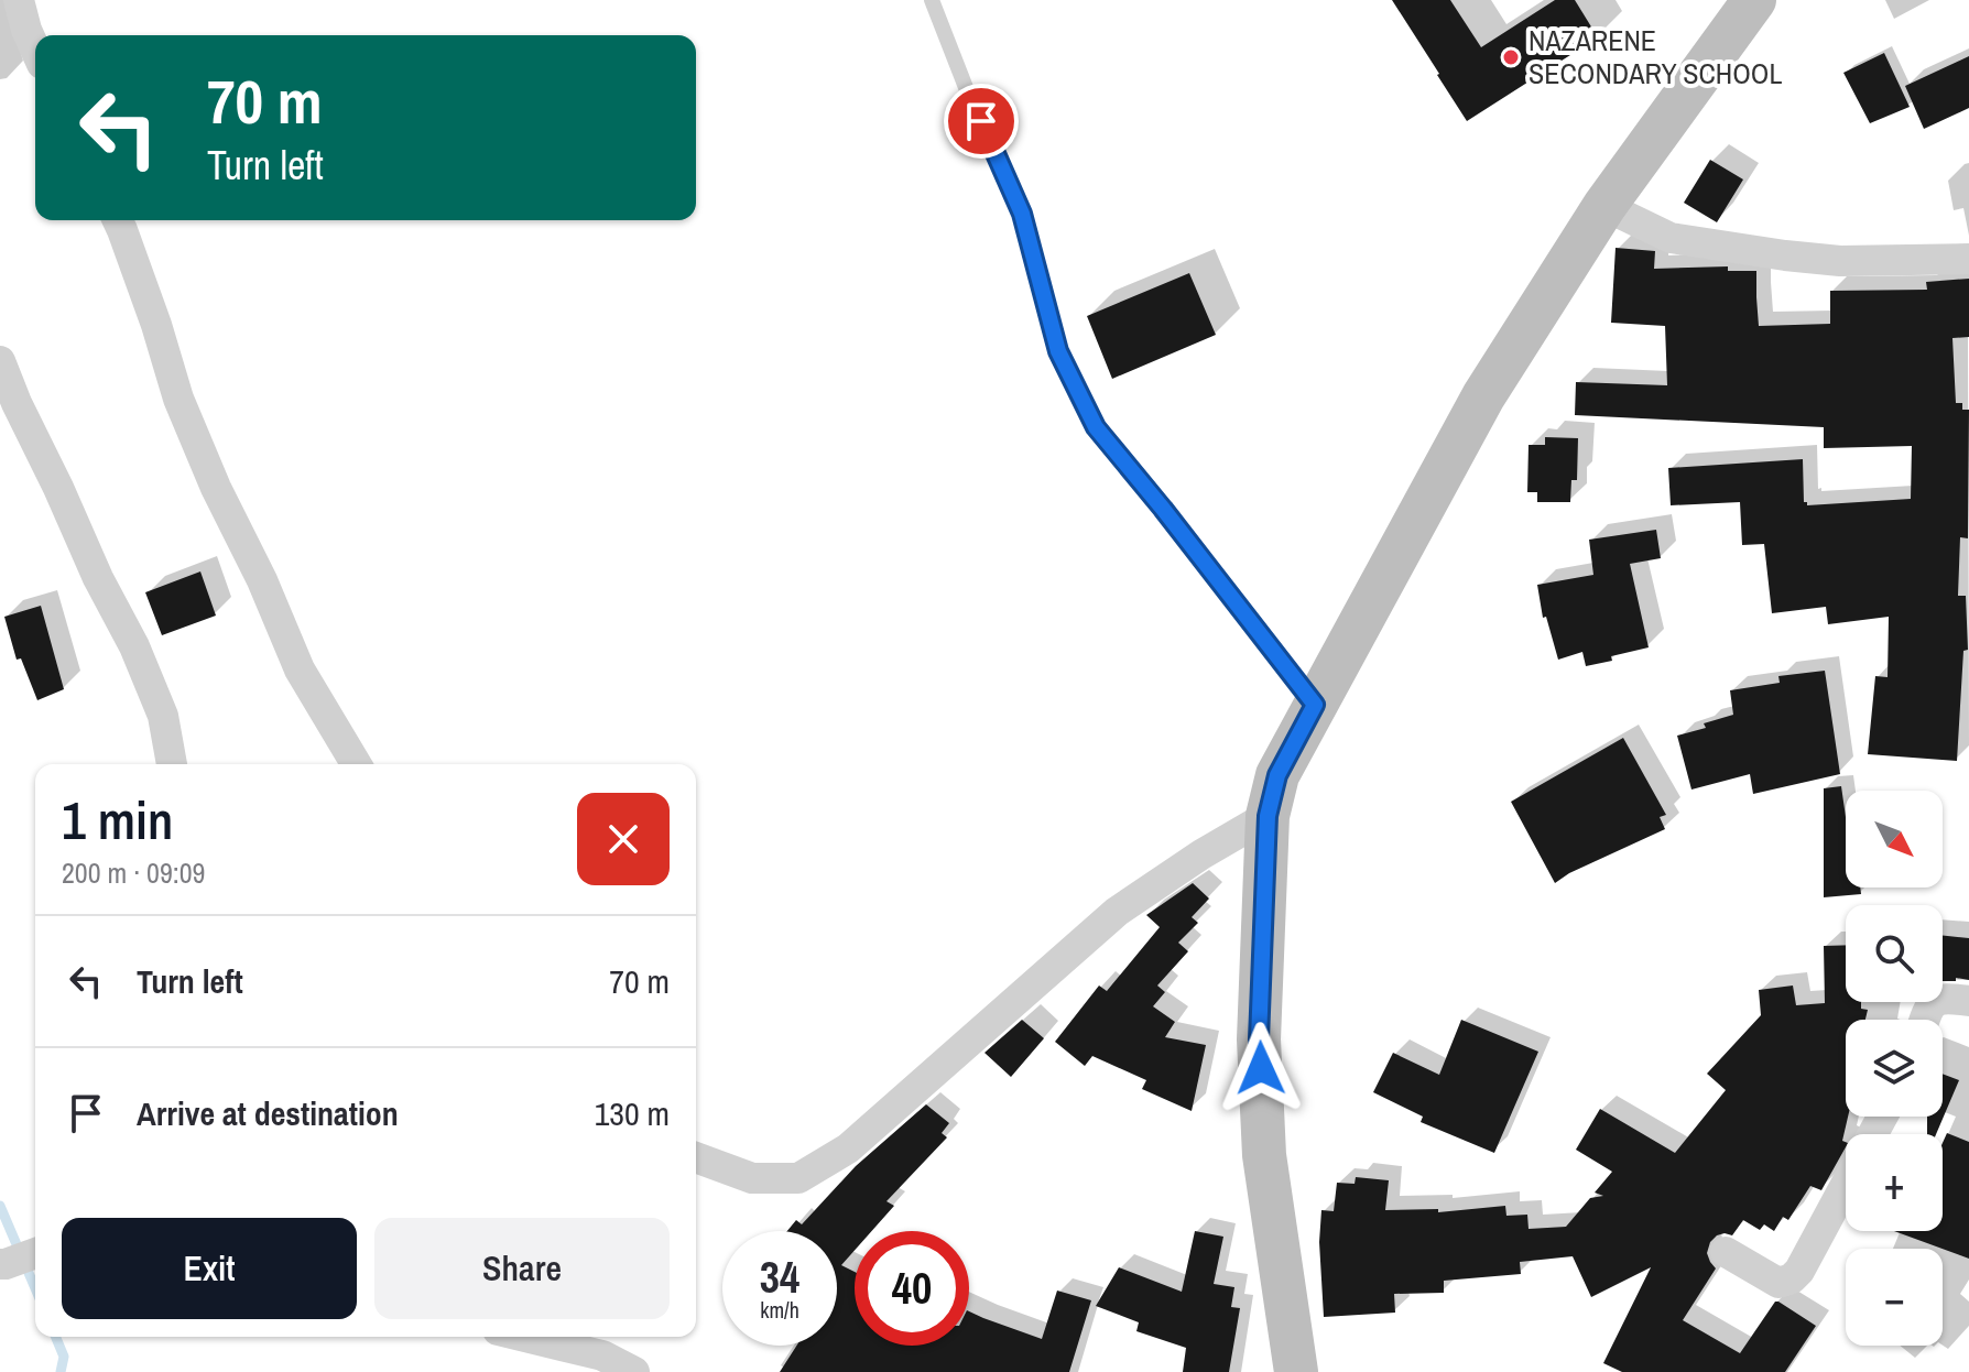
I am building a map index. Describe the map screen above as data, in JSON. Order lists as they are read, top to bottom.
{
  "places": ["NAZARENE SECONDARY SCHOOL"],
  "north": "bottom right",
  "page": {
    "turn": ["70 m", "Turn left"],
    "heading": ["1 min", "200 m · 09:09"],
    "map_buttons": ["+", "−"],
    "list": [
      {
        "name": "Turn left",
        "value": "70 m"
      },
      {
        "name": "Arrive at destination",
        "value": "130 m"
      }
    ],
    "buttons": ["Exit", "Share"],
    "speed": "34 km/h",
    "limit": "40"
  }
}
